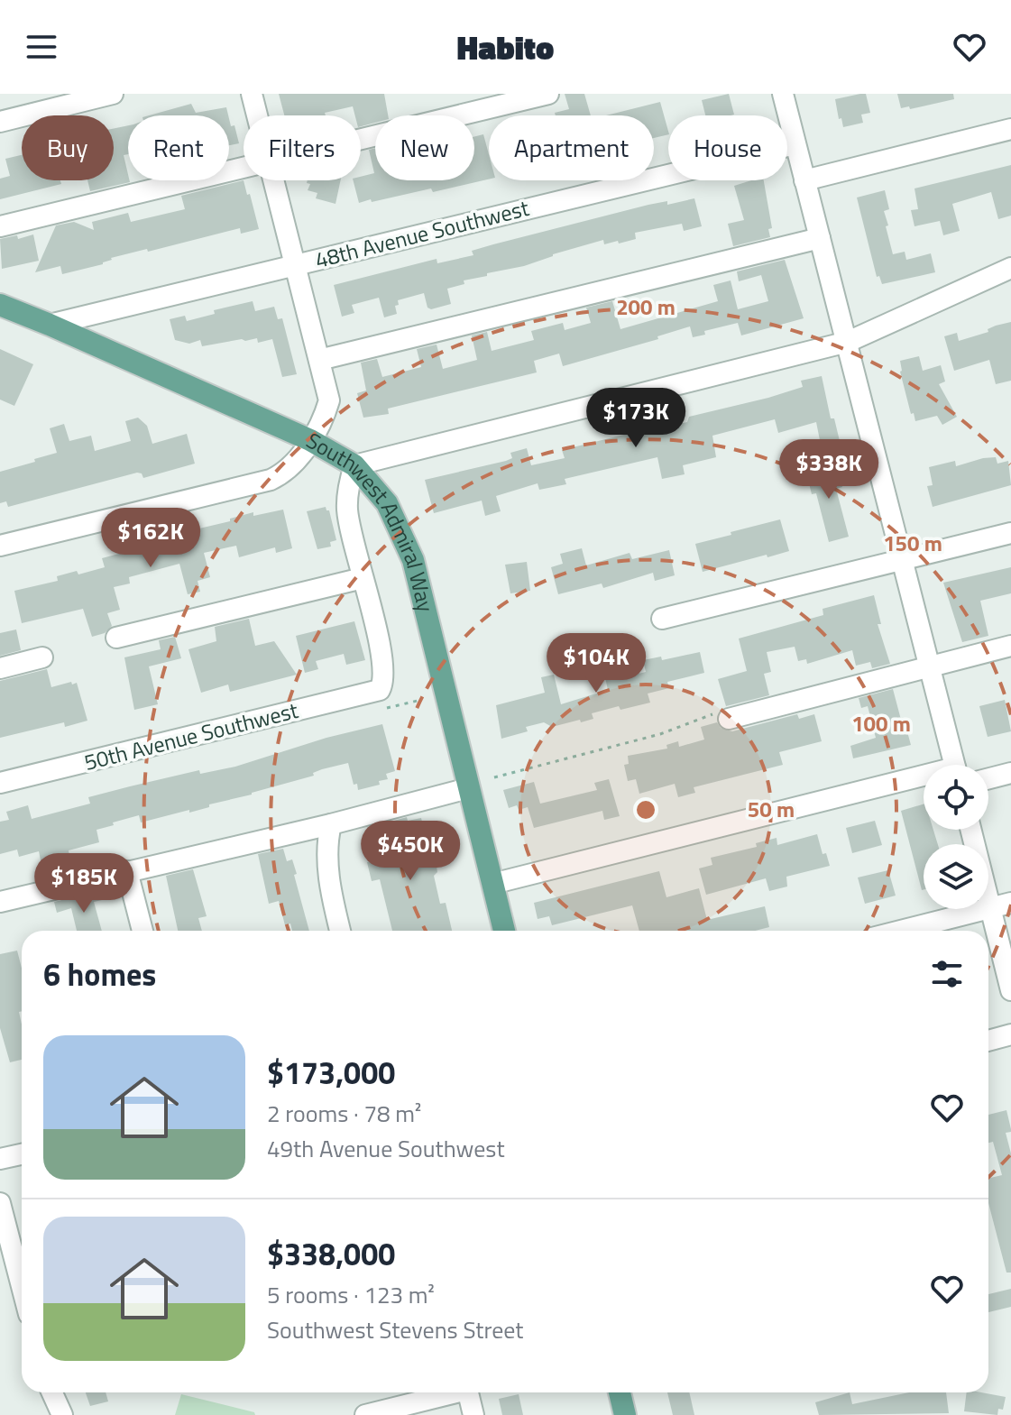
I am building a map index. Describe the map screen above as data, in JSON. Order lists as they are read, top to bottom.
{
  "streets": {
    "main road": ["Southwest Admiral Way"],
    "street": ["48th Avenue Southwest", "50th Avenue Southwest"]
  },
  "crossings": [
    ["48th Avenue Southwest", "Southwest Admiral Way"]
  ],
  "page": {
    "header": "Habito",
    "chip": [
      "Buy",
      "Rent",
      "Filters",
      "New",
      "Apartment",
      "House"
    ],
    "price": [
      "$173K",
      "$338K",
      "$162K",
      "$104K",
      "$450K",
      "$185K"
    ],
    "heading": "6 homes",
    "list": [
      {
        "name": "$173,000",
        "note": "2 rooms · 78 m² · 49th Avenue Southwest"
      },
      {
        "name": "$338,000",
        "note": "5 rooms · 123 m² · Southwest Stevens Street"
      }
    ]
  },
  "rings": [
    "200 m",
    "150 m",
    "100 m",
    "50 m"
  ]
}
